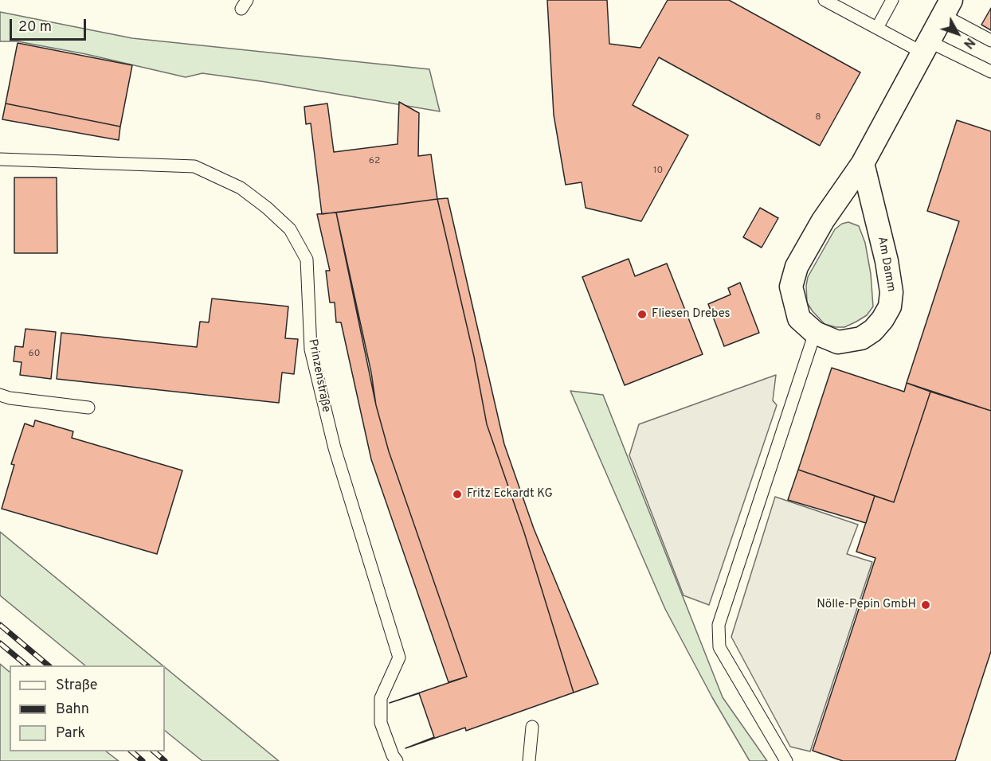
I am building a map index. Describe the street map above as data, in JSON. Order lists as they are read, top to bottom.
{
  "streets": {
    "street": ["Am Damm"],
    "lane": ["Prinzenstraße"]
  },
  "places": ["Fliesen Drebes", "Fritz Eckardt KG", "Nölle-Pepin GmbH"],
  "house_numbers": [
    "8",
    "62",
    "10",
    "60"
  ],
  "legend": ["Straße", "Bahn", "Park"],
  "scale_bar": "20 m",
  "north": "bottom right"
}
